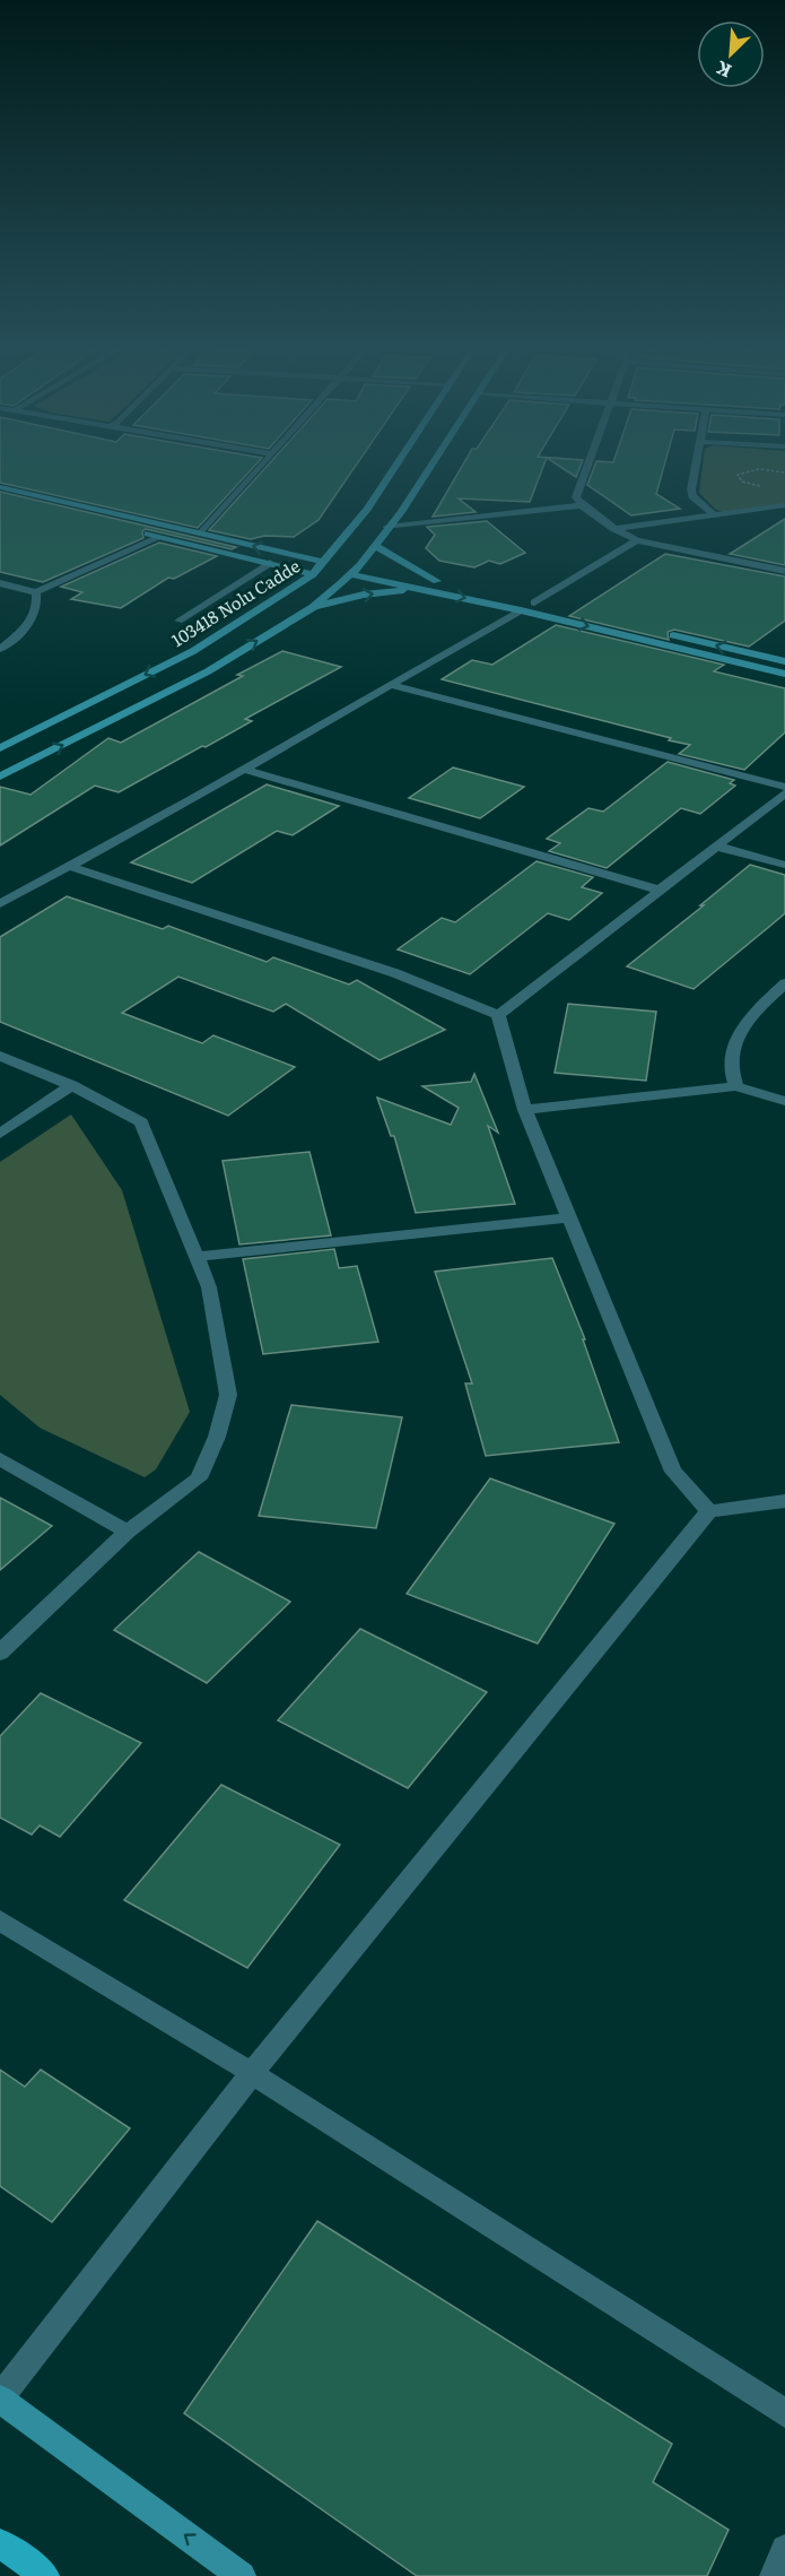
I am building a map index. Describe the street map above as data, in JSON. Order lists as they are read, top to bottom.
{
  "streets": {
    "main road": ["103418 Nolu Cadde"]
  },
  "north": "bottom left"
}
